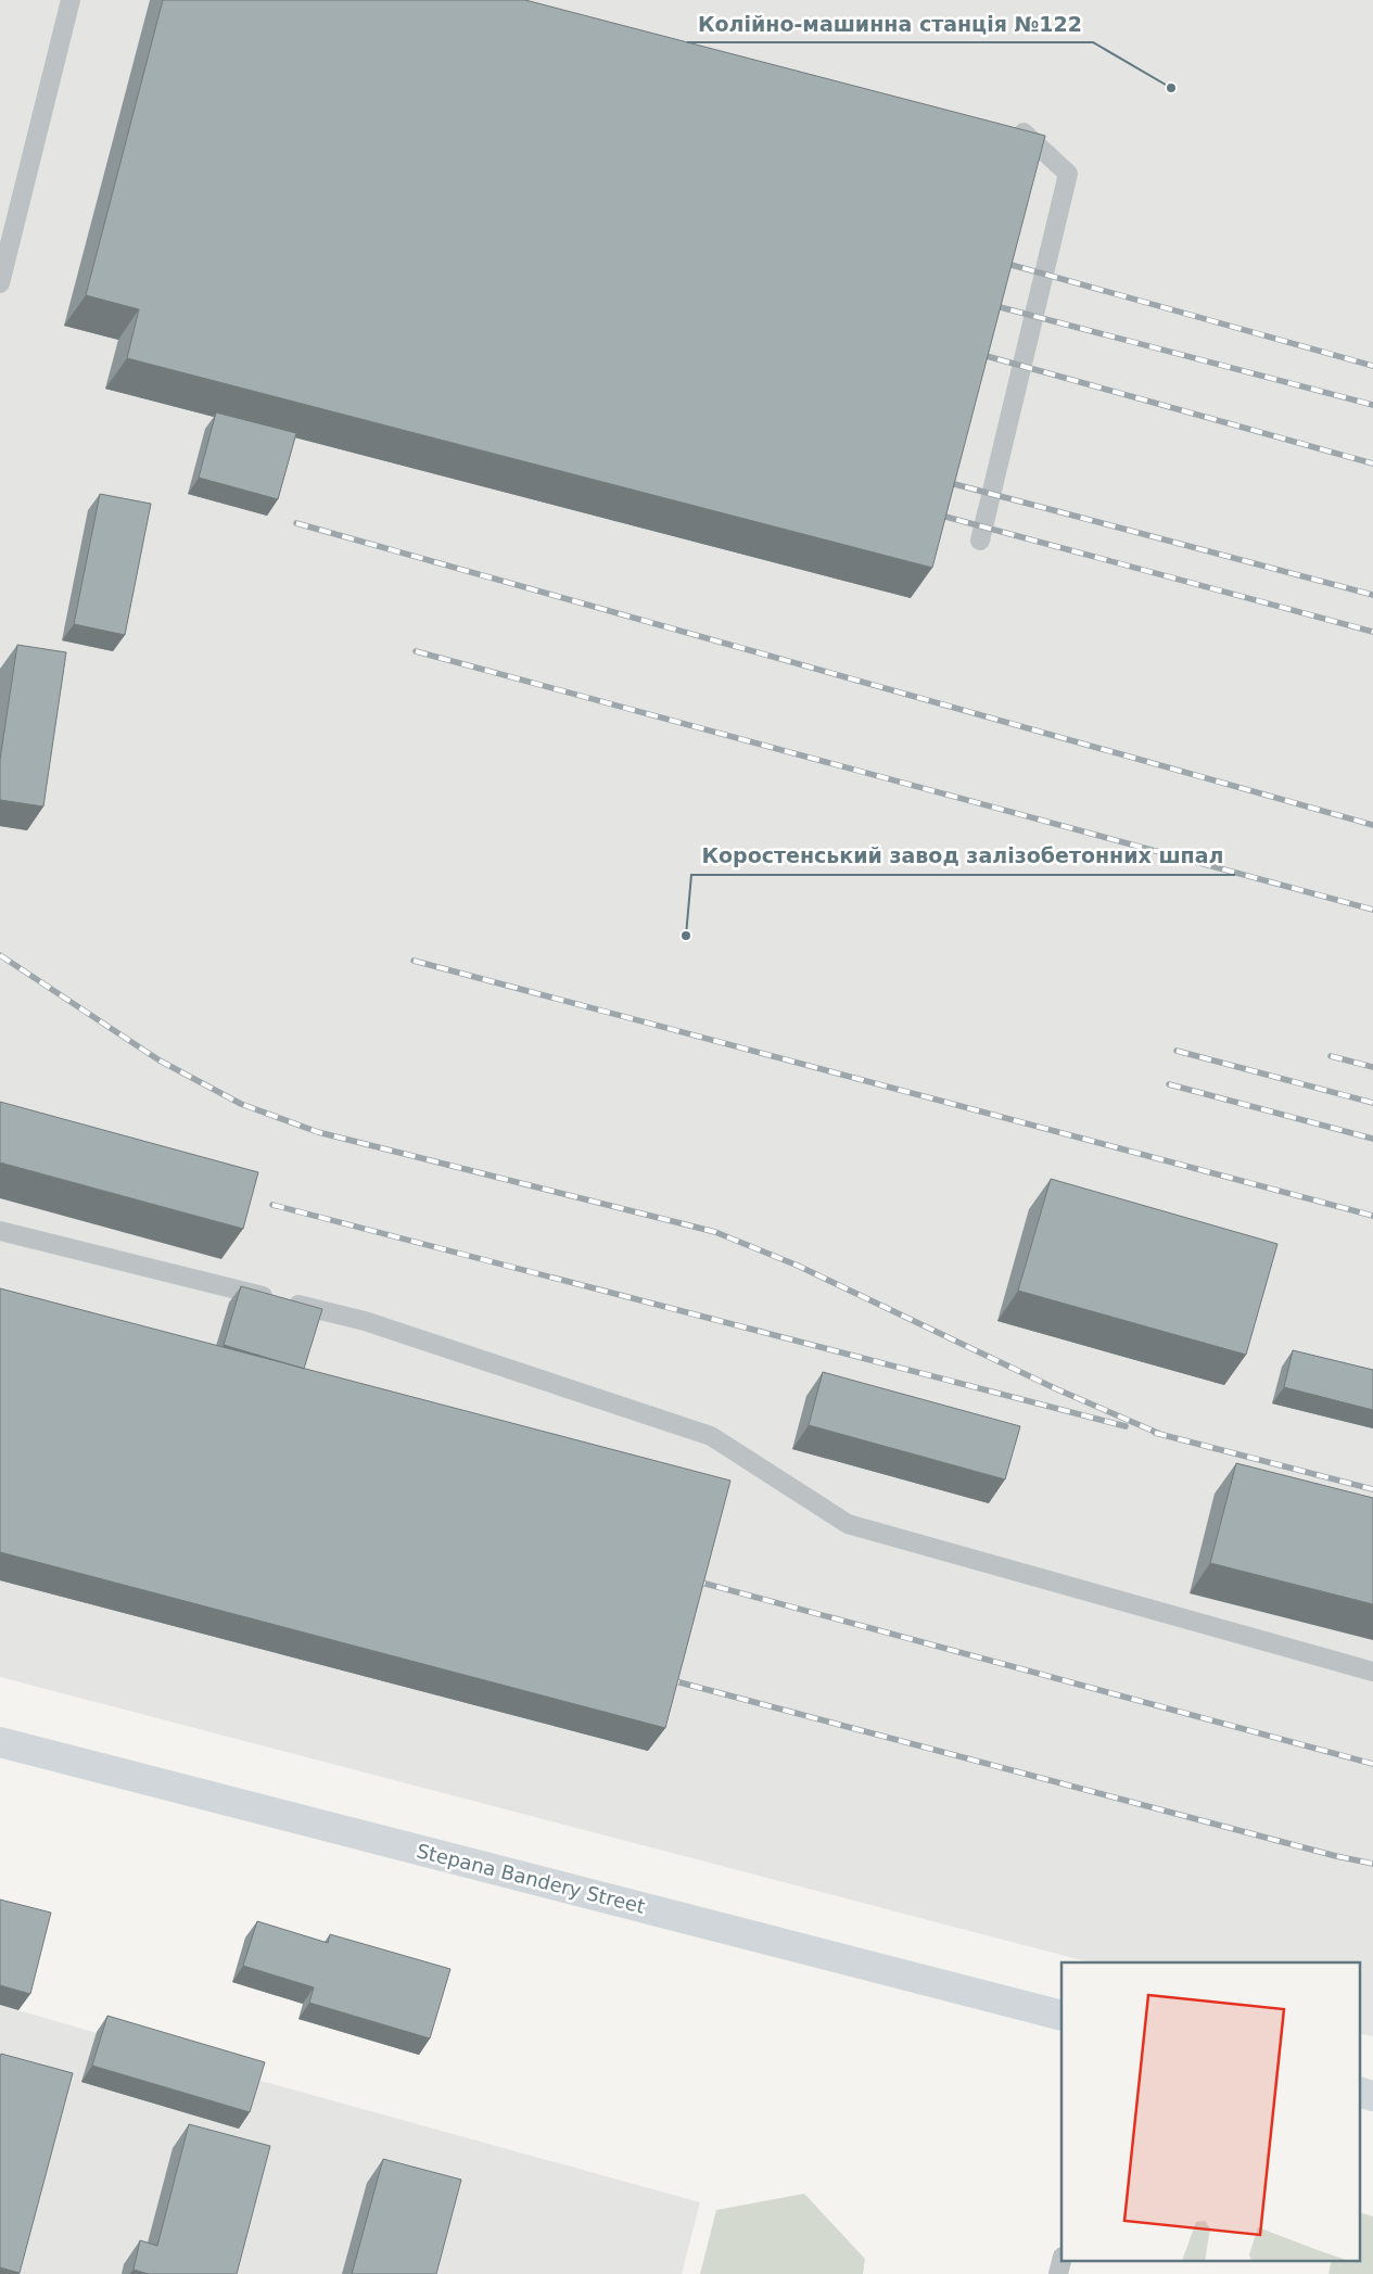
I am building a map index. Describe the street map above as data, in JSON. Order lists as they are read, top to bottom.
{
  "streets": {
    "street": ["Stepana Bandery Street"]
  },
  "places": ["Колійно-машинна станція №122", "Коростенський завод залізобетонних шпал"]
}
